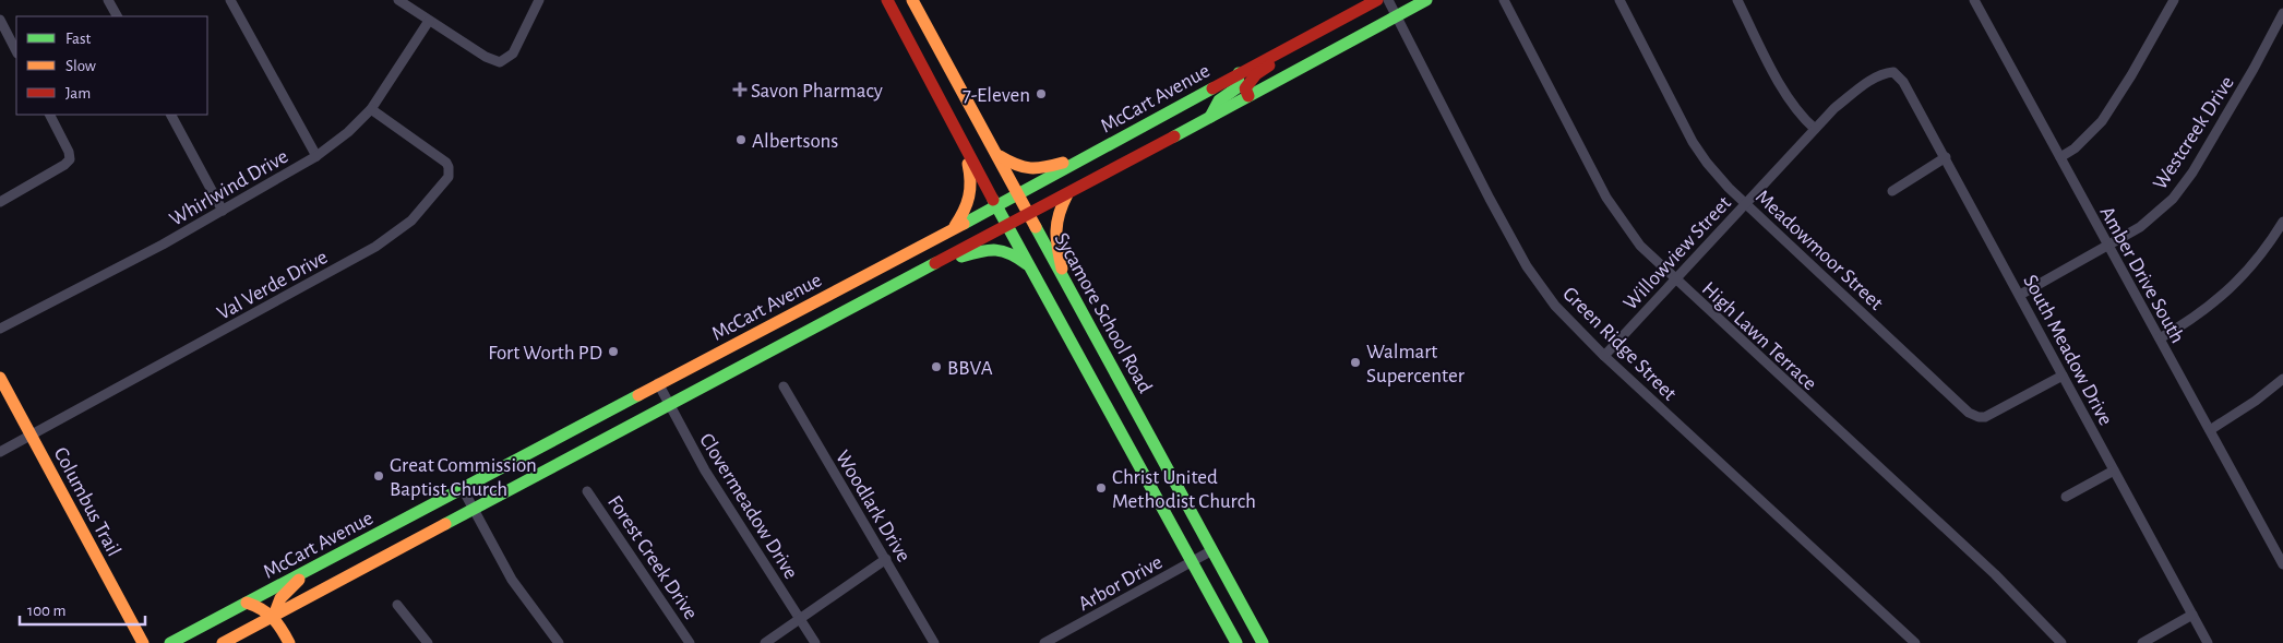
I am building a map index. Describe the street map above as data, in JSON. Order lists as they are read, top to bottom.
{
  "streets": {
    "main road": ["McCart Avenue", "Sycamore School Road", "Columbus Trail"],
    "street": [
      "Westcreek Drive",
      "Whirlwind Drive",
      "Meadowmoor Street",
      "Willowview Street",
      "Amber Drive South",
      "Val Verde Drive",
      "High Lawn Terrace",
      "Green Ridge Street",
      "South Meadow Drive",
      "Clovermeadow Drive",
      "Woodlark Drive",
      "Forest Creek Drive",
      "Arbor Drive"
    ]
  },
  "crossings": [
    ["McCart Avenue", "Sycamore School Road"],
    ["McCart Avenue", "Green Ridge Street"],
    ["McCart Avenue", "Clovermeadow Drive"],
    ["Westcreek Drive", "Amber Drive South"],
    ["Westcreek Drive", "South Meadow Drive"],
    ["Whirlwind Drive", "Val Verde Drive"],
    ["Meadowmoor Street", "Willowview Street"],
    ["Meadowmoor Street", "South Meadow Drive"],
    ["Willowview Street", "High Lawn Terrace"],
    ["Willowview Street", "Green Ridge Street"],
    ["Willowview Street", "South Meadow Drive"],
    ["Val Verde Drive", "Columbus Trail"],
    ["Sycamore School Road", "Arbor Drive"]
  ],
  "places": {
    "health": ["Savon Pharmacy"],
    "other": [
      "7-Eleven",
      "Albertsons",
      "Fort Worth PD",
      "Walmart Supercenter",
      "BBVA",
      "Great Commission Baptist Church",
      "Christ United Methodist Church"
    ]
  },
  "legend": ["Fast", "Slow", "Jam"],
  "scale_bar": "100 m"
}
